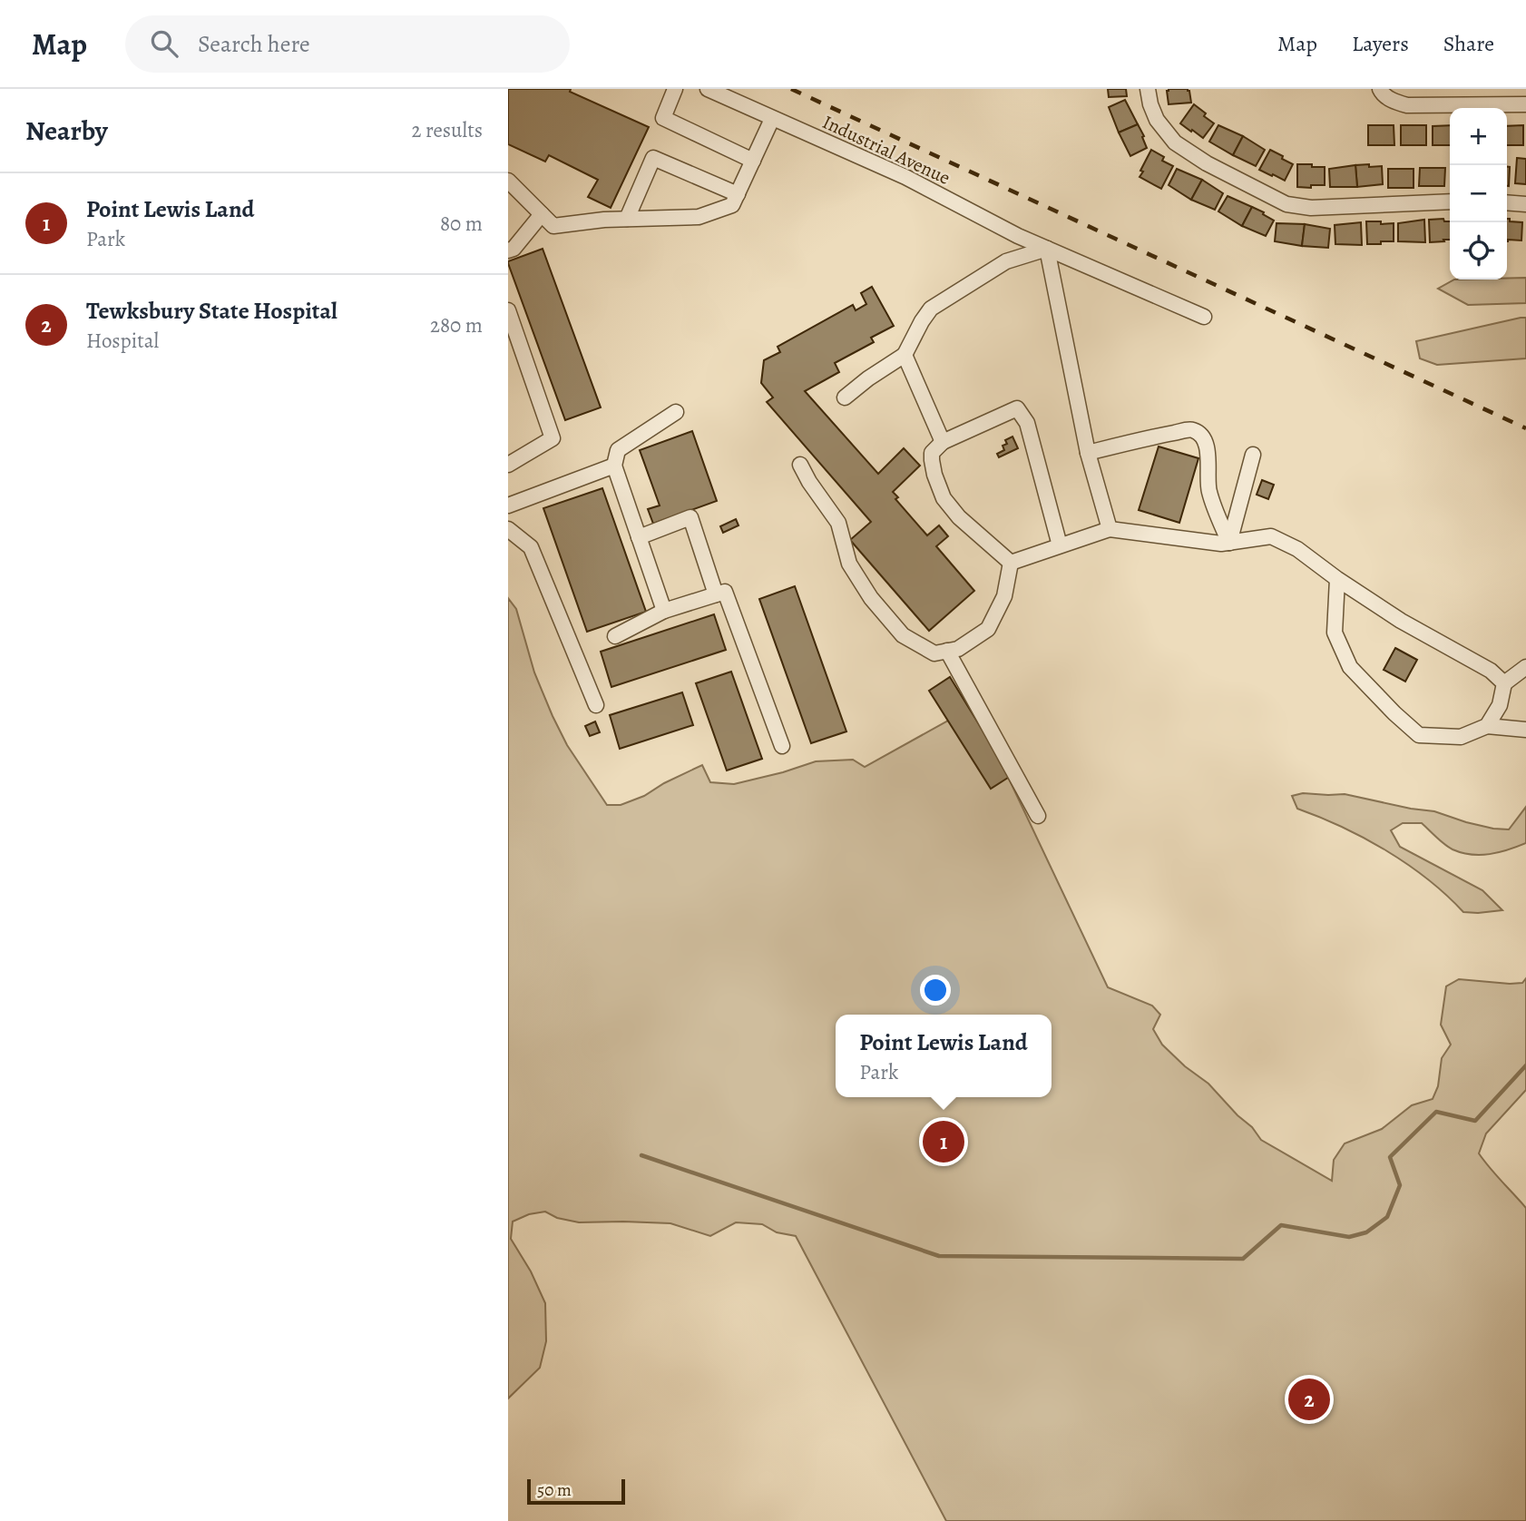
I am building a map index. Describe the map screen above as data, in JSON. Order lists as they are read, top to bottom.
{
  "streets": {
    "street": ["Industrial Avenue"]
  },
  "scale_bar": "50 m",
  "page": {
    "header": "Map",
    "search": "Search here",
    "nav": ["Map", "Layers", "Share"],
    "heading": ["Nearby", "2 results"],
    "map_buttons": ["+", "−"],
    "list": [
      {
        "mark": "1",
        "name": "Point Lewis Land",
        "note": "Park",
        "value": "80 m"
      },
      {
        "mark": "2",
        "name": "Tewksbury State Hospital",
        "note": "Hospital",
        "value": "280 m"
      }
    ],
    "popup": ["Point Lewis Land", "Park"],
    "pins": ["1", "2"],
    "scale": "50 m"
  }
}
